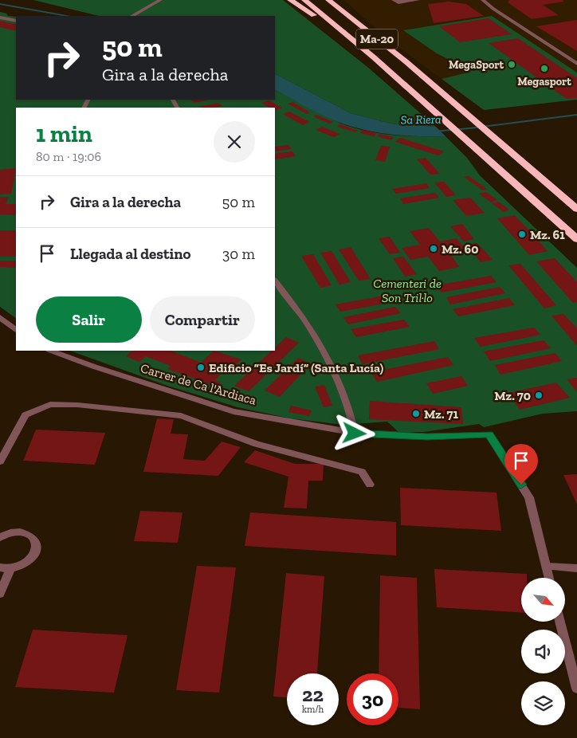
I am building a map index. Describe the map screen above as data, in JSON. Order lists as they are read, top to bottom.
{
  "streets": {
    "highway": ["Ma-20"],
    "street": ["Carrer de Ca l'Ardiaca"]
  },
  "water": ["Sa Riera"],
  "parks": ["Cementeri de Son Tril·lo"],
  "places": [
    "MegaSport",
    "Megasport",
    "Mz. 61",
    "Mz. 60",
    "Edificio “Es Jardí” (Santa Lucía)",
    "Mz. 70",
    "Mz. 71"
  ],
  "north": "bottom right",
  "page": {
    "turn": ["50 m", "Gira a la derecha"],
    "heading": ["1 min", "80 m · 19:06"],
    "list": [
      {
        "name": "Gira a la derecha",
        "value": "50 m"
      },
      {
        "name": "Llegada al destino",
        "value": "30 m"
      }
    ],
    "buttons": ["Salir", "Compartir"],
    "speed": "22 km/h",
    "limit": "30"
  }
}
